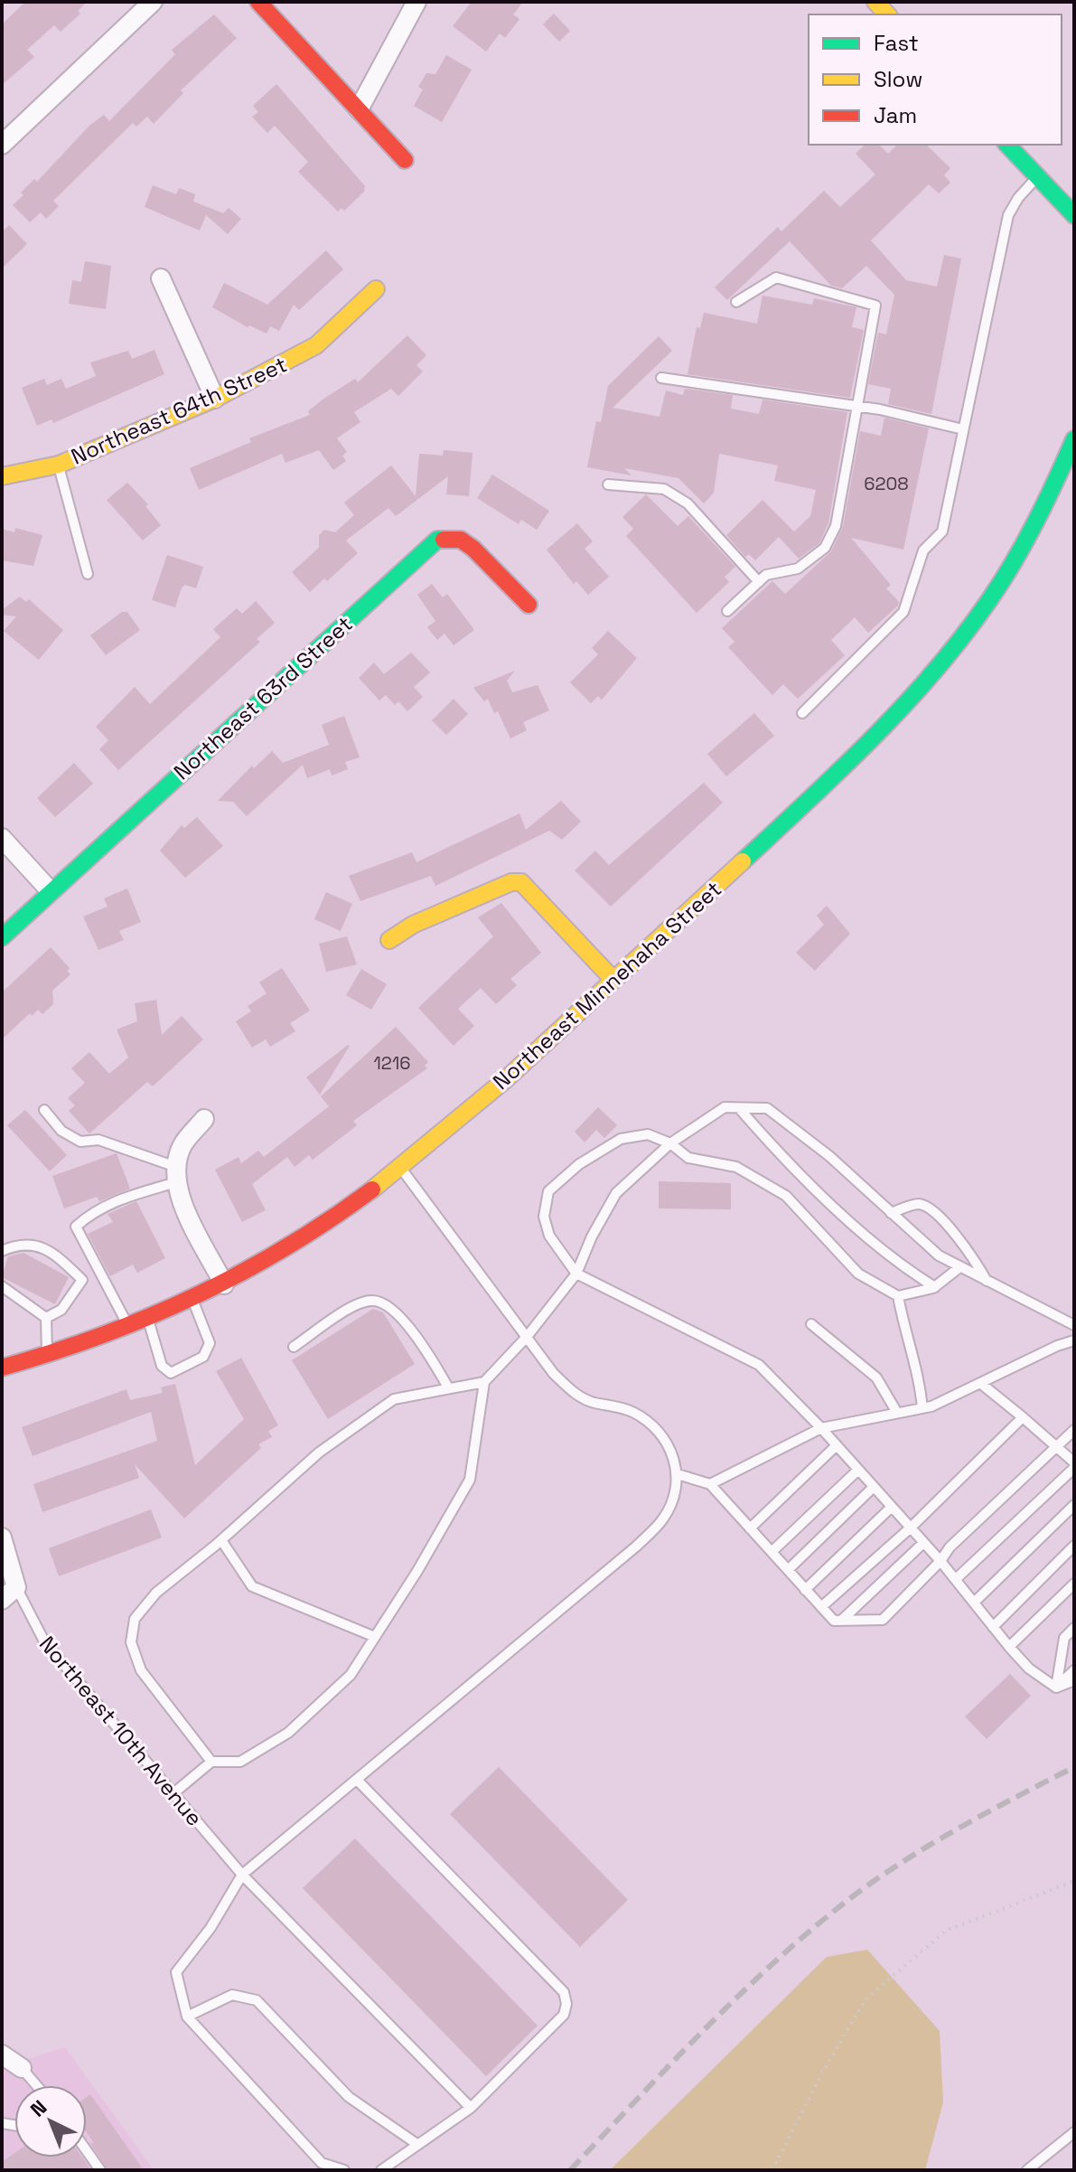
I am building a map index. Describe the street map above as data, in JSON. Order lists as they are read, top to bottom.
{
  "streets": {
    "street": [
      "Northeast 64th Street",
      "Northeast 63rd Street",
      "Northeast Minnehaha Street",
      "Northeast 10th Avenue"
    ]
  },
  "house_numbers": ["6208", "1216"],
  "legend": ["Fast", "Slow", "Jam"],
  "north": "top left"
}
